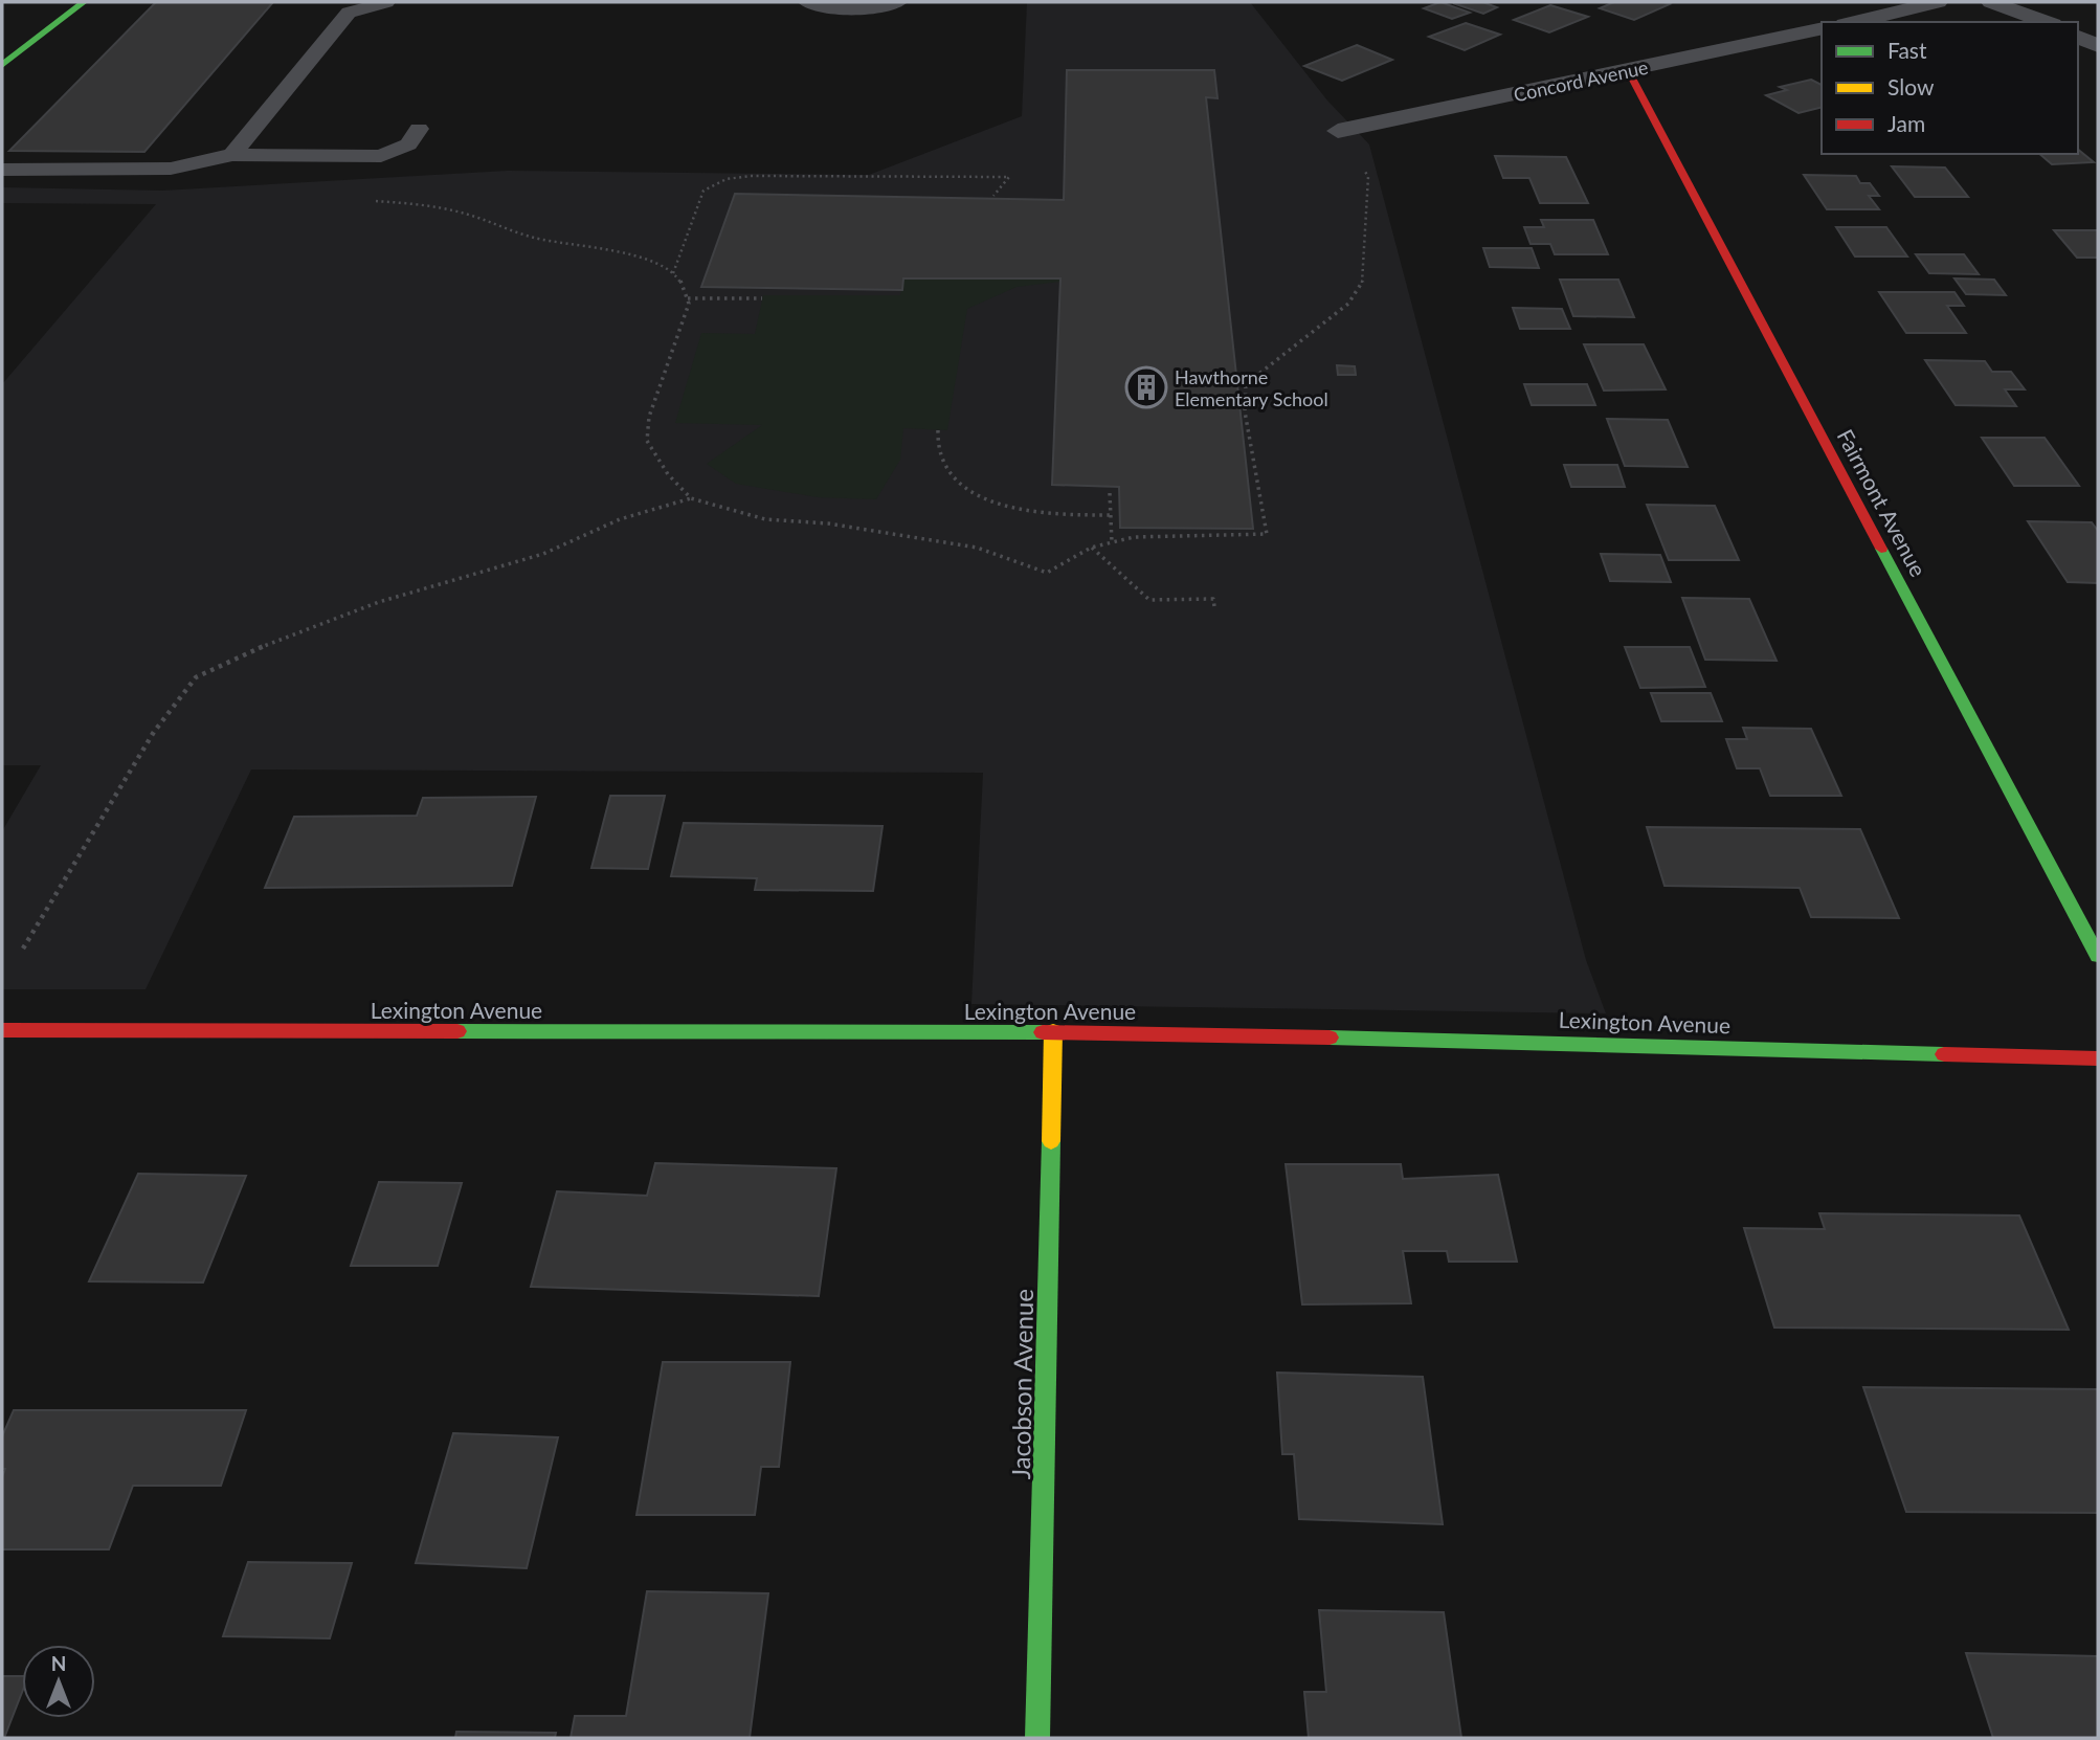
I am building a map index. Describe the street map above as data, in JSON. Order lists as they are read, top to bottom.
{
  "streets": {
    "street": [
      "Concord Avenue",
      "Fairmont Avenue",
      "Lexington Avenue",
      "Jacobson Avenue"
    ]
  },
  "crossings": [
    ["Concord Avenue", "Fairmont Avenue"],
    ["Lexington Avenue", "Jacobson Avenue"]
  ],
  "places": {
    "building": ["Hawthorne Elementary School"]
  },
  "legend": ["Fast", "Slow", "Jam"],
  "north": "top"
}
